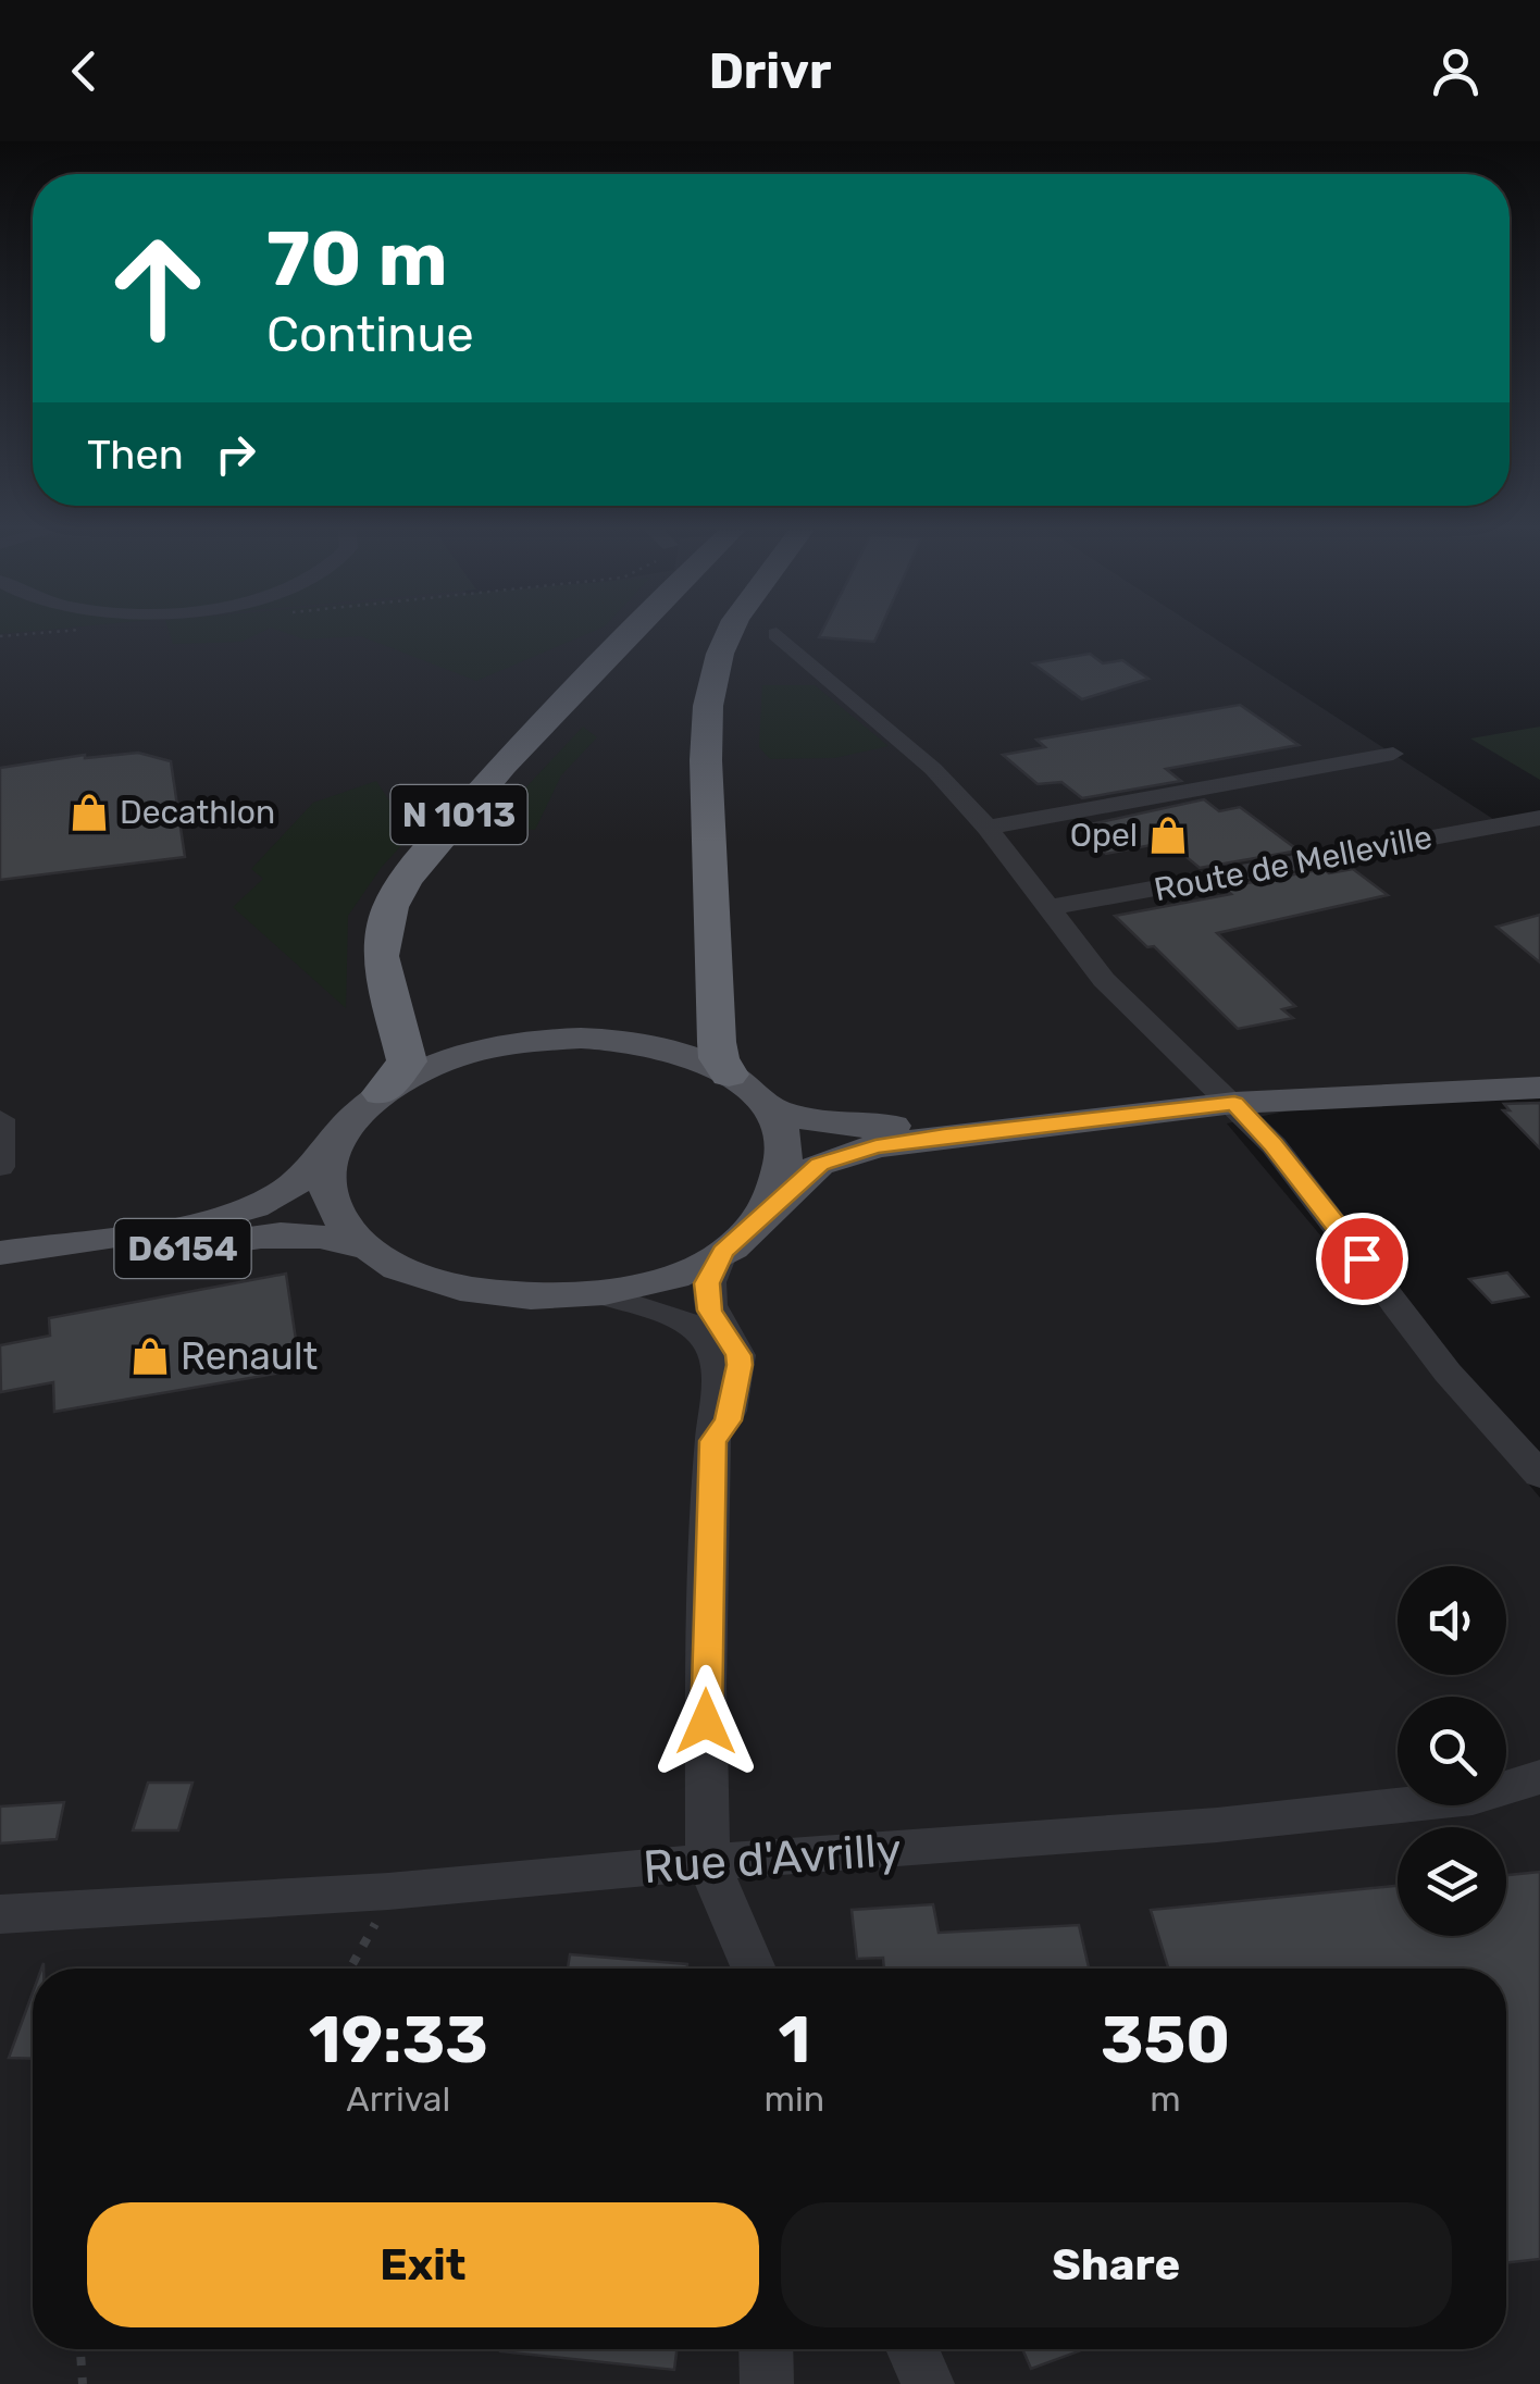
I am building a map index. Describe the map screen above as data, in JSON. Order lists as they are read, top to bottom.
{
  "streets": {
    "highway": ["N 1013"],
    "main road": ["D6154"],
    "street": ["Route de Melleville", "Rue d'Avrilly"]
  },
  "crossings": [
    ["N 1013", "D6154"]
  ],
  "places": {
    "shop": ["Decathlon", "Opel", "Renault"]
  },
  "page": {
    "header": "Drivr",
    "turn": ["70 m", "Continue"],
    "then": "Then",
    "eta": [
      "19:33",
      "Arrival",
      "1",
      "min",
      "350",
      "m"
    ],
    "buttons": ["Exit", "Share"]
  }
}
